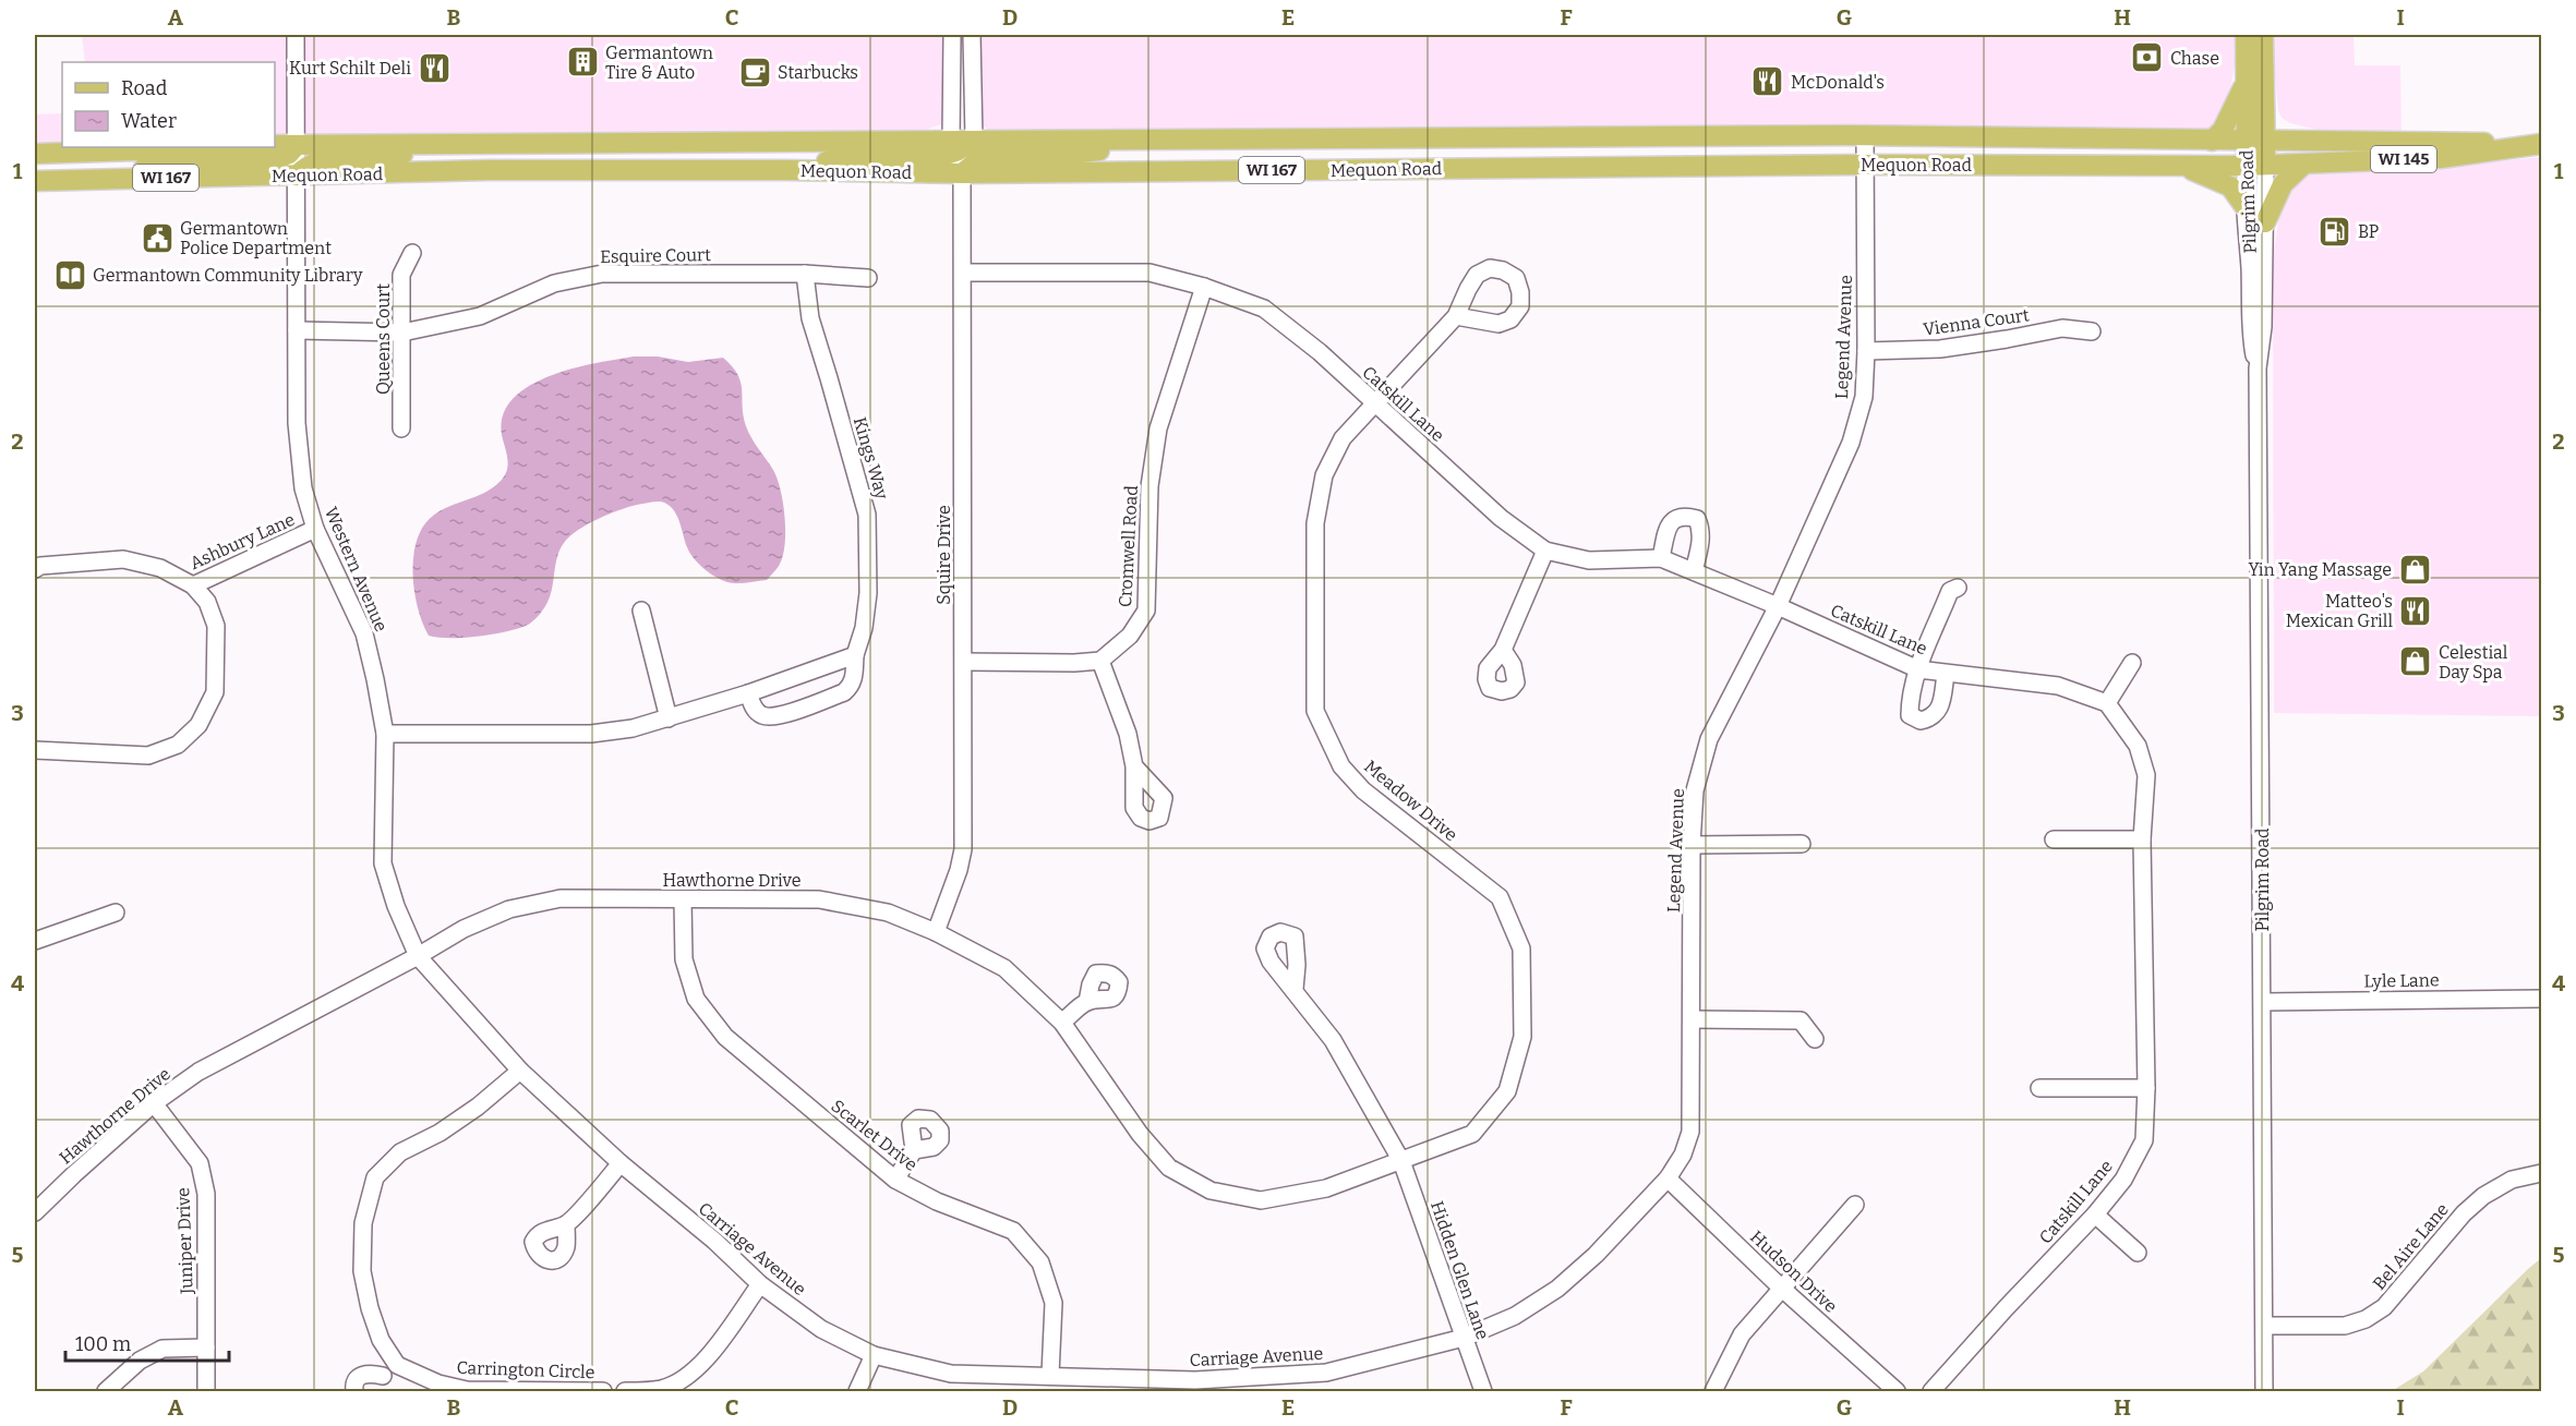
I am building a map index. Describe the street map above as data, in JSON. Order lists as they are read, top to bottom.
{
  "streets": {
    "main road": [
      "WI 145",
      "Mequon Road",
      "WI 167",
      "Pilgrim Road"
    ],
    "street": [
      "Esquire Court",
      "Vienna Court",
      "Legend Avenue",
      "Queens Court",
      "Catskill Lane",
      "Kings Way",
      "Ashbury Lane",
      "Cromwell Road",
      "Squire Drive",
      "Western Avenue",
      "Meadow Drive",
      "Hawthorne Drive",
      "Lyle Lane",
      "Scarlet Drive",
      "Juniper Drive",
      "Bel Aire Lane",
      "Carriage Avenue",
      "Hidden Glen Lane",
      "Hudson Drive",
      "Carrington Circle"
    ]
  },
  "crossings": [
    ["WI 145", "Mequon Road"],
    ["WI 145", "Pilgrim Road"],
    ["Mequon Road", "Pilgrim Road"],
    ["Mequon Road", "Legend Avenue"],
    ["Mequon Road", "Squire Drive"],
    ["Mequon Road", "Western Avenue"],
    ["Pilgrim Road", "Lyle Lane"],
    ["Pilgrim Road", "Bel Aire Lane"],
    ["Esquire Court", "Queens Court"],
    ["Esquire Court", "Kings Way"],
    ["Esquire Court", "Western Avenue"],
    ["Vienna Court", "Legend Avenue"],
    ["Legend Avenue", "Catskill Lane"],
    ["Legend Avenue", "Carriage Avenue"],
    ["Legend Avenue", "Hidden Glen Lane"],
    ["Legend Avenue", "Hudson Drive"],
    ["Catskill Lane", "Cromwell Road"],
    ["Catskill Lane", "Squire Drive"],
    ["Catskill Lane", "Meadow Drive"],
    ["Ashbury Lane", "Western Avenue"],
    ["Squire Drive", "Hawthorne Drive"],
    ["Western Avenue", "Hawthorne Drive"],
    ["Western Avenue", "Carriage Avenue"],
    ["Meadow Drive", "Hawthorne Drive"],
    ["Meadow Drive", "Hidden Glen Lane"],
    ["Hawthorne Drive", "Scarlet Drive"],
    ["Hawthorne Drive", "Juniper Drive"],
    ["Hawthorne Drive", "Carriage Avenue"],
    ["Hawthorne Drive", "Hidden Glen Lane"],
    ["Scarlet Drive", "Carriage Avenue"],
    ["Carriage Avenue", "Hidden Glen Lane"]
  ],
  "places": {
    "bank": ["Chase"],
    "building": ["Germantown Tire & Auto"],
    "restaurant": ["Kurt Schilt Deli", "McDonald's", "Matteo's Mexican Grill"],
    "cafe": ["Starbucks"],
    "fuel station": ["BP"],
    "public building": ["Germantown Police Department"],
    "library": ["Germantown Community Library"],
    "shop": ["Yin Yang Massage", "Celestial Day Spa"]
  },
  "legend": ["Road", "Water"],
  "scale_bar": "100 m",
  "grid": {
    "columns": [
      "A",
      "B",
      "C",
      "D",
      "E",
      "F",
      "G",
      "H",
      "I"
    ],
    "rows": [
      "1",
      "2",
      "3",
      "4",
      "5"
    ]
  }
}
